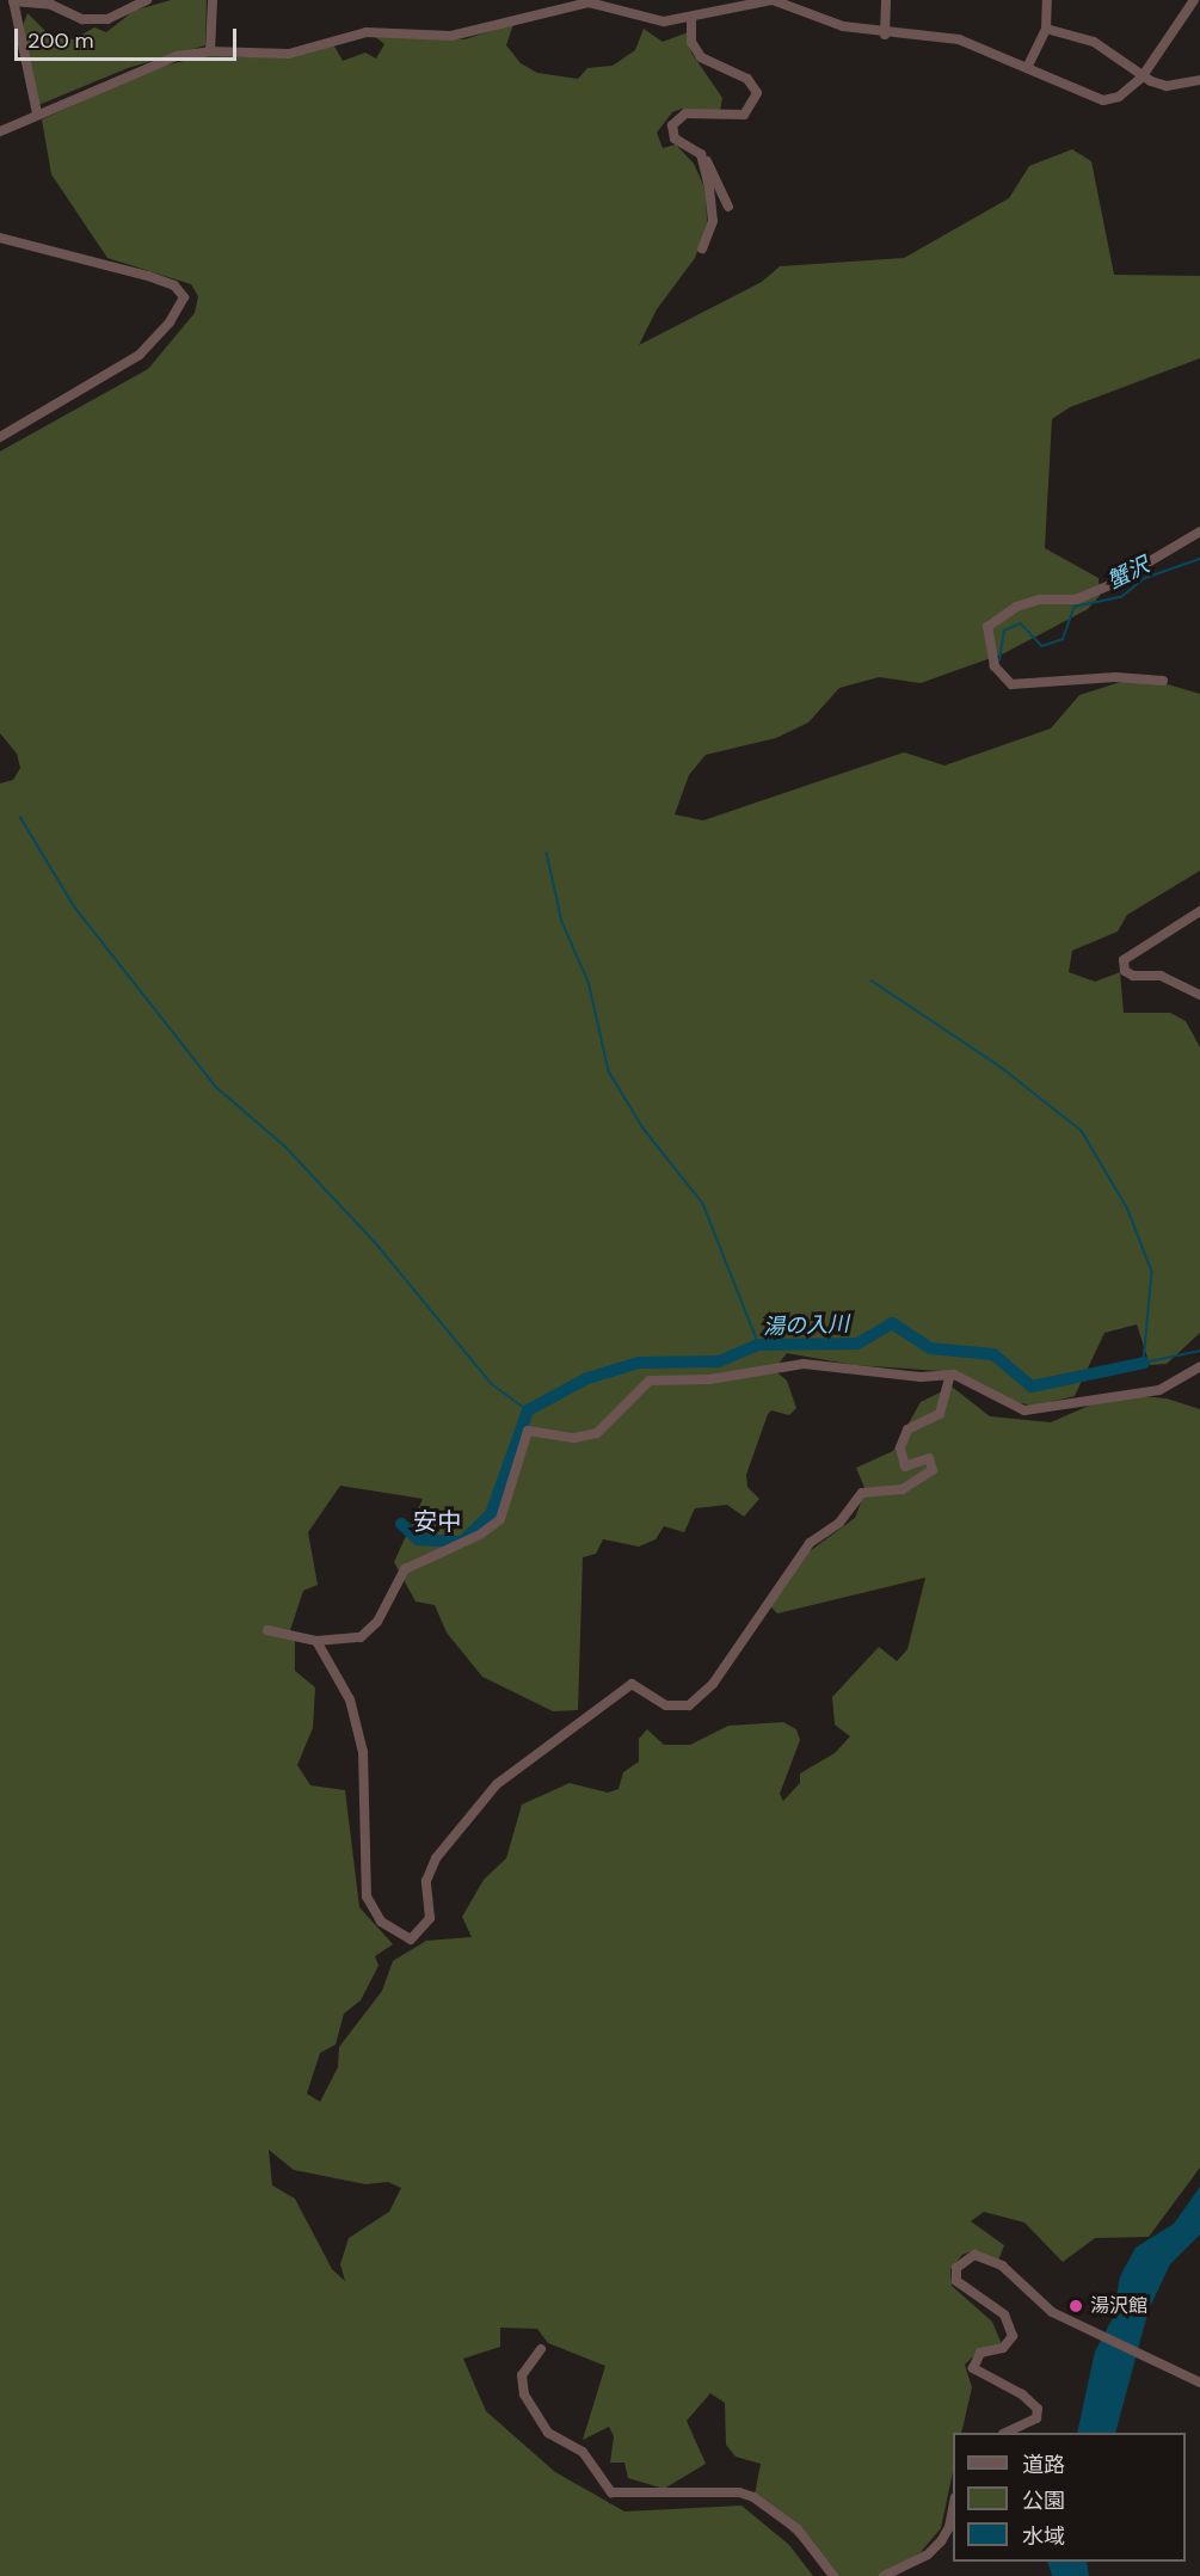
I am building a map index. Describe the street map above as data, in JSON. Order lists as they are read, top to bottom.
{
  "districts": ["安中"],
  "water": ["蟹沢", "湯の入川"],
  "places": ["湯沢館"],
  "legend": ["道路", "公園", "水域"],
  "scale_bar": "200 m"
}
